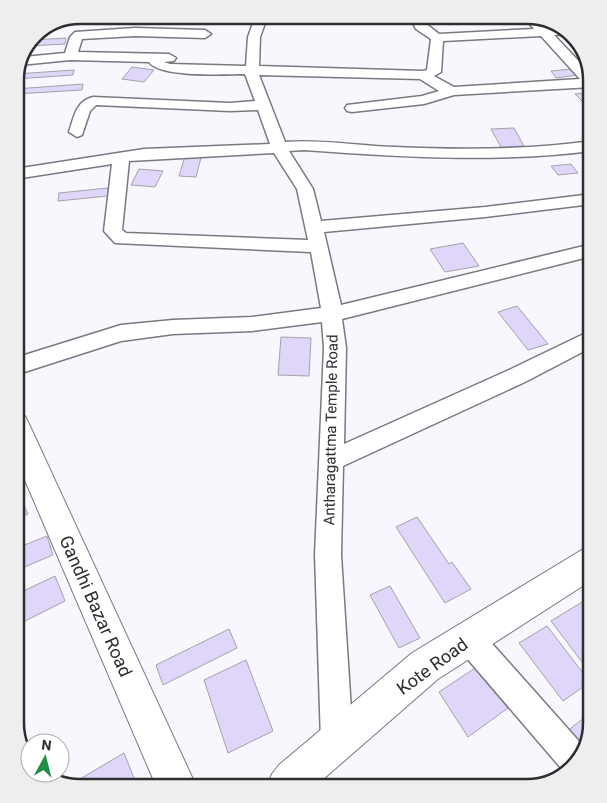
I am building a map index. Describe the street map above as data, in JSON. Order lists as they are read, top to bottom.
{
  "streets": {
    "main road": ["Gandhi Bazar Road", "Kote Road"],
    "street": ["Antharagattma Temple Road"]
  },
  "crossings": [
    ["Antharagattma Temple Road", "Kote Road"]
  ],
  "north": "top"
}
